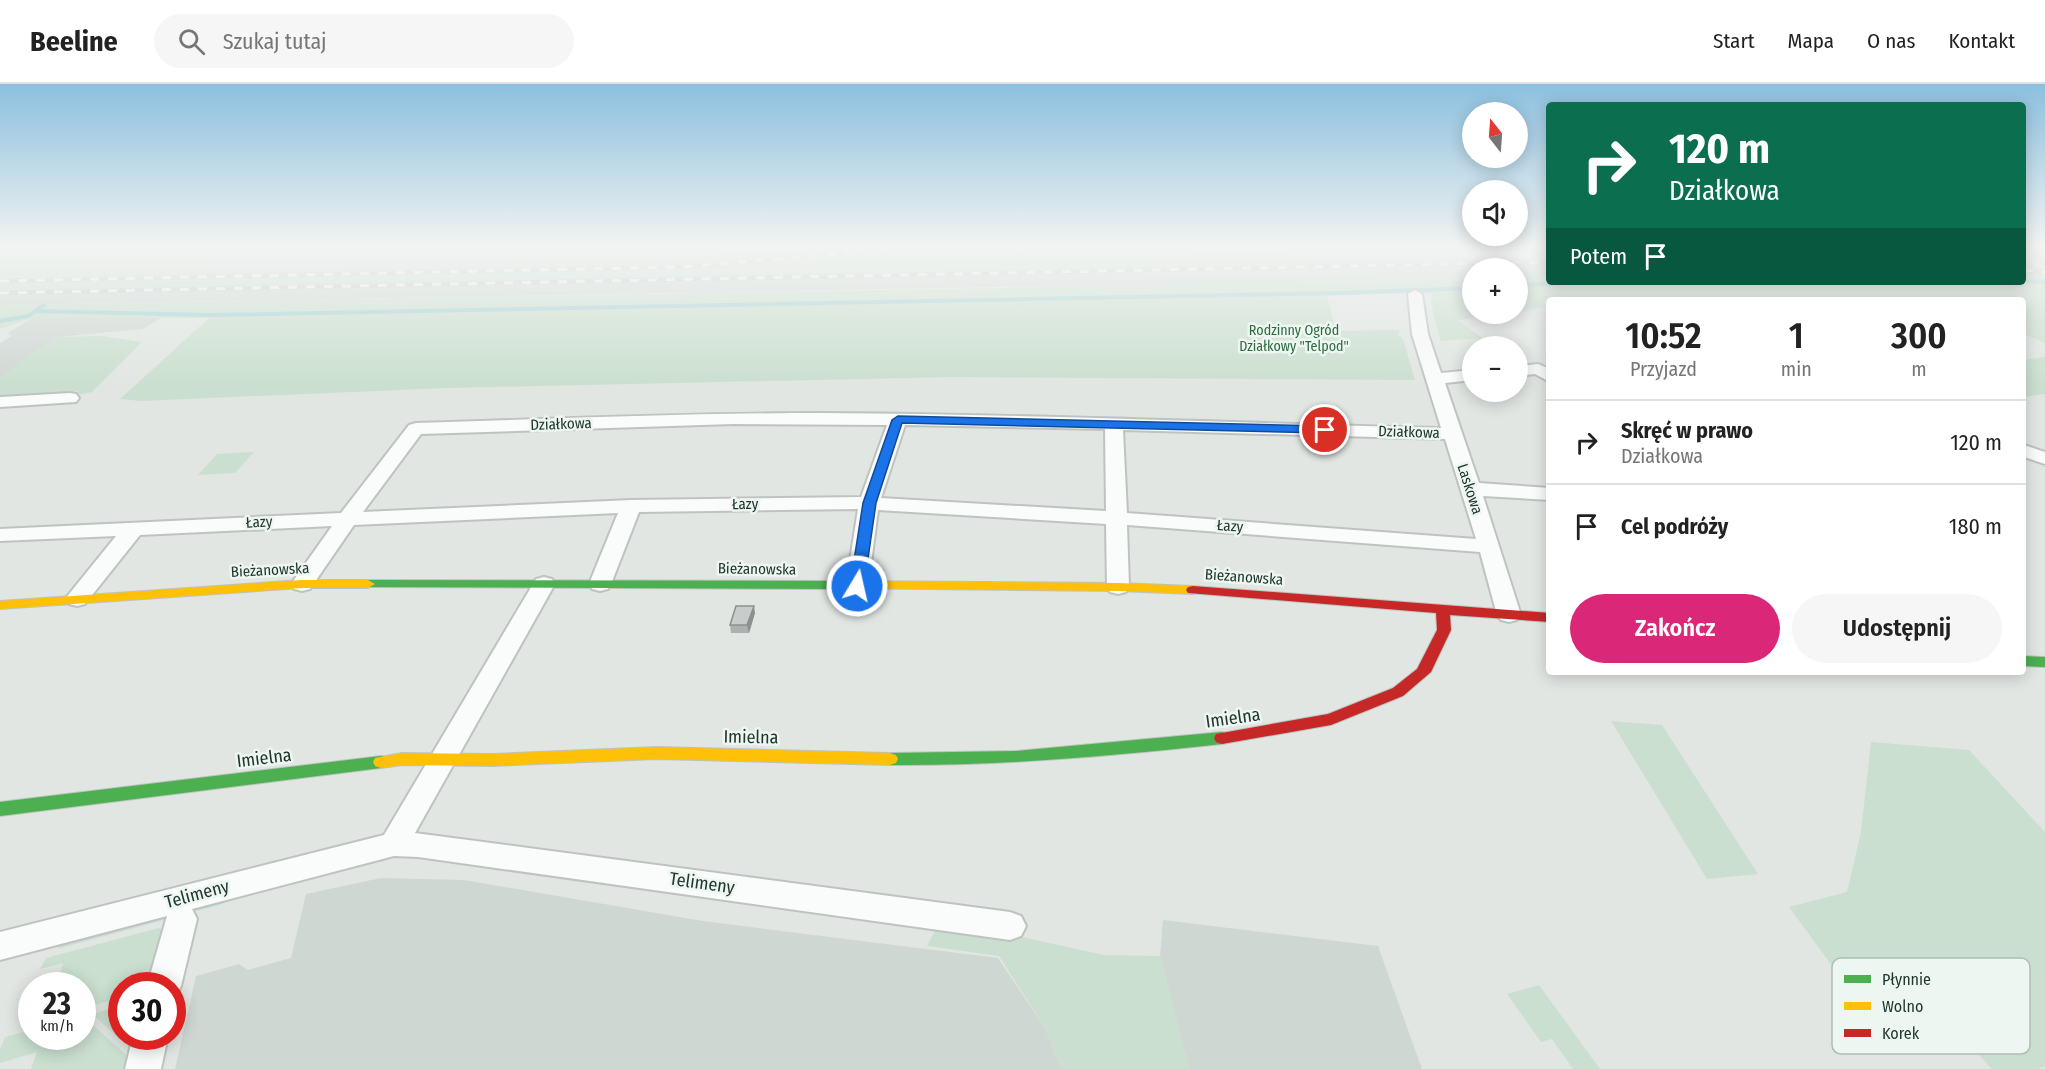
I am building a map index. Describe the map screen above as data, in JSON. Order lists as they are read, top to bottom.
{
  "streets": {
    "street": [
      "Działkowa",
      "Laskowa",
      "Łazy",
      "Bieżanowska",
      "Imielna",
      "Telimeny"
    ]
  },
  "crossings": [
    ["Działkowa", "Laskowa"],
    ["Działkowa", "Łazy"],
    ["Działkowa", "Bieżanowska"],
    ["Laskowa", "Łazy"],
    ["Laskowa", "Bieżanowska"],
    ["Bieżanowska", "Imielna"]
  ],
  "parks": ["Rodzinny Ogród Działkowy \"Telpod\""],
  "legend": ["Płynnie", "Wolno", "Korek"],
  "north": "top",
  "page": {
    "header": "Beeline",
    "search": "Szukaj tutaj",
    "nav": [
      "Start",
      "Mapa",
      "O nas",
      "Kontakt"
    ],
    "map_buttons": ["+", "−"],
    "turn": ["120 m", "Działkowa"],
    "then": "Potem",
    "eta": [
      "10:52",
      "Przyjazd",
      "1",
      "min",
      "300",
      "m"
    ],
    "list": [
      {
        "name": "Skręć w prawo",
        "note": "Działkowa",
        "value": "120 m"
      },
      {
        "name": "Cel podróży",
        "value": "180 m"
      }
    ],
    "buttons": ["Zakończ", "Udostępnij"],
    "speed": "23 km/h",
    "limit": "30"
  }
}
